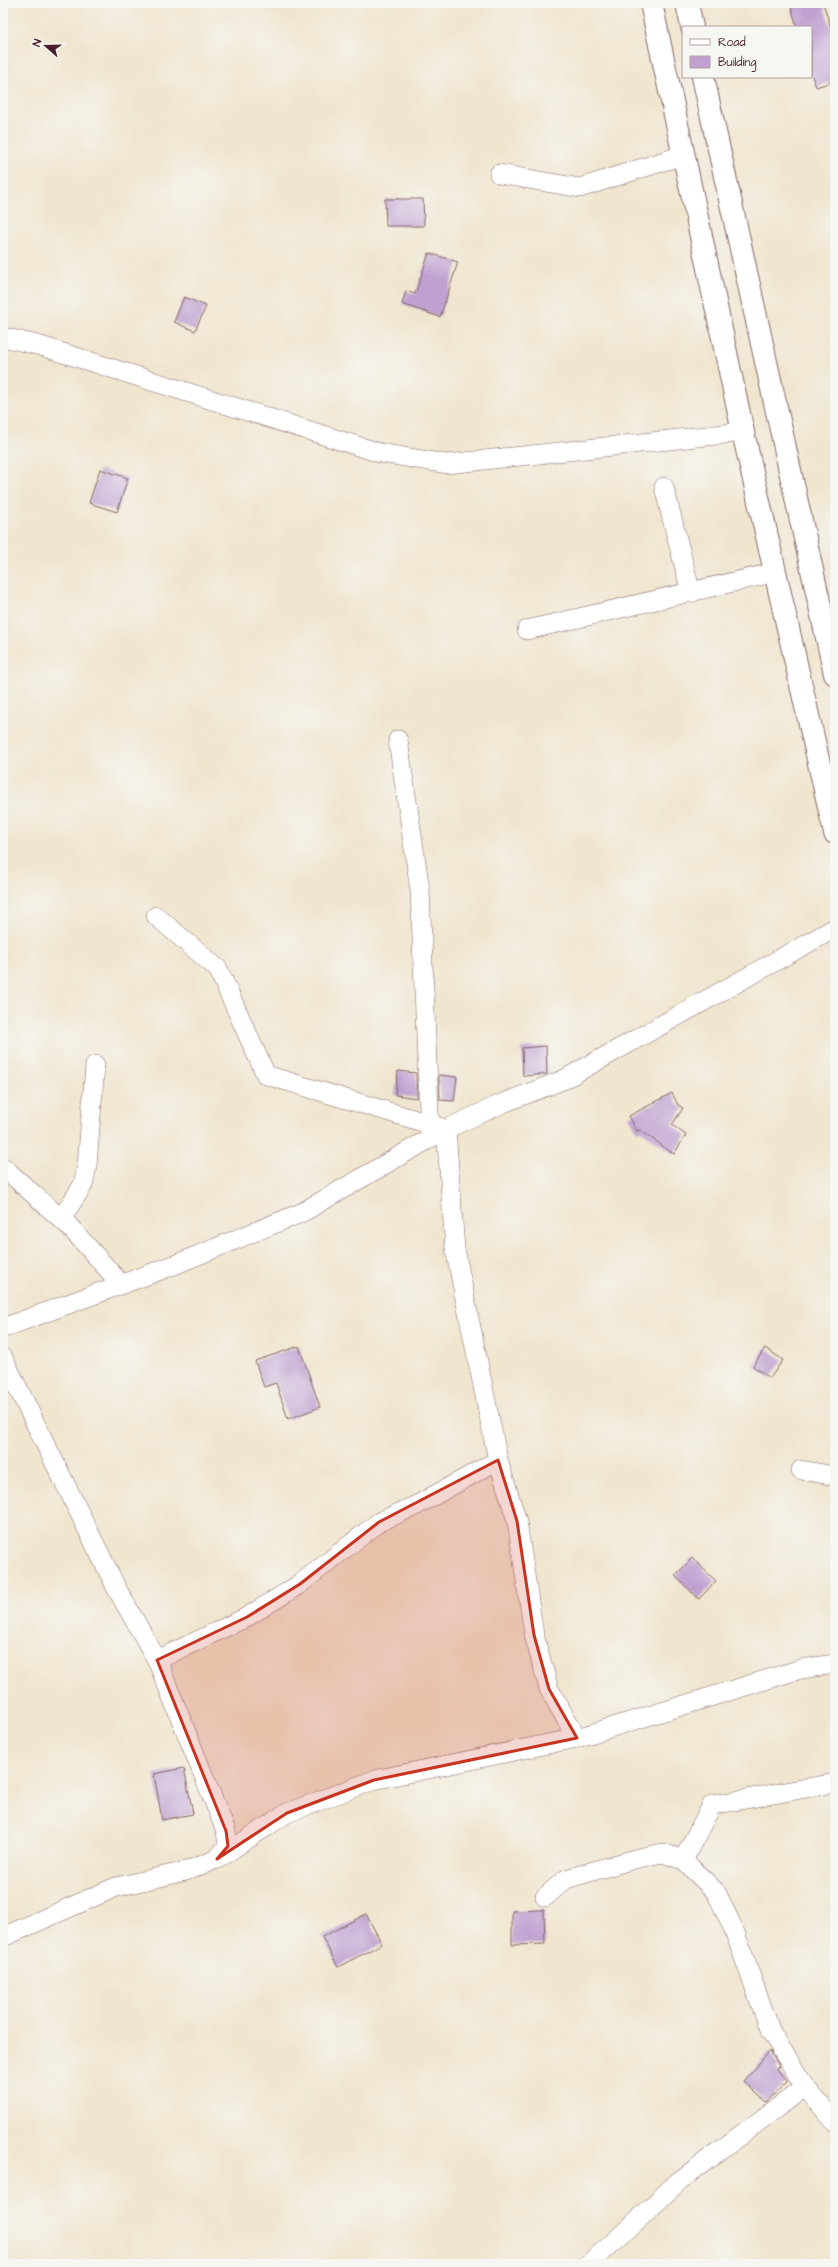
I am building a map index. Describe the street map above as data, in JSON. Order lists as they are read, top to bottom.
{
  "legend": ["Road", "Building"],
  "north": "left"
}
